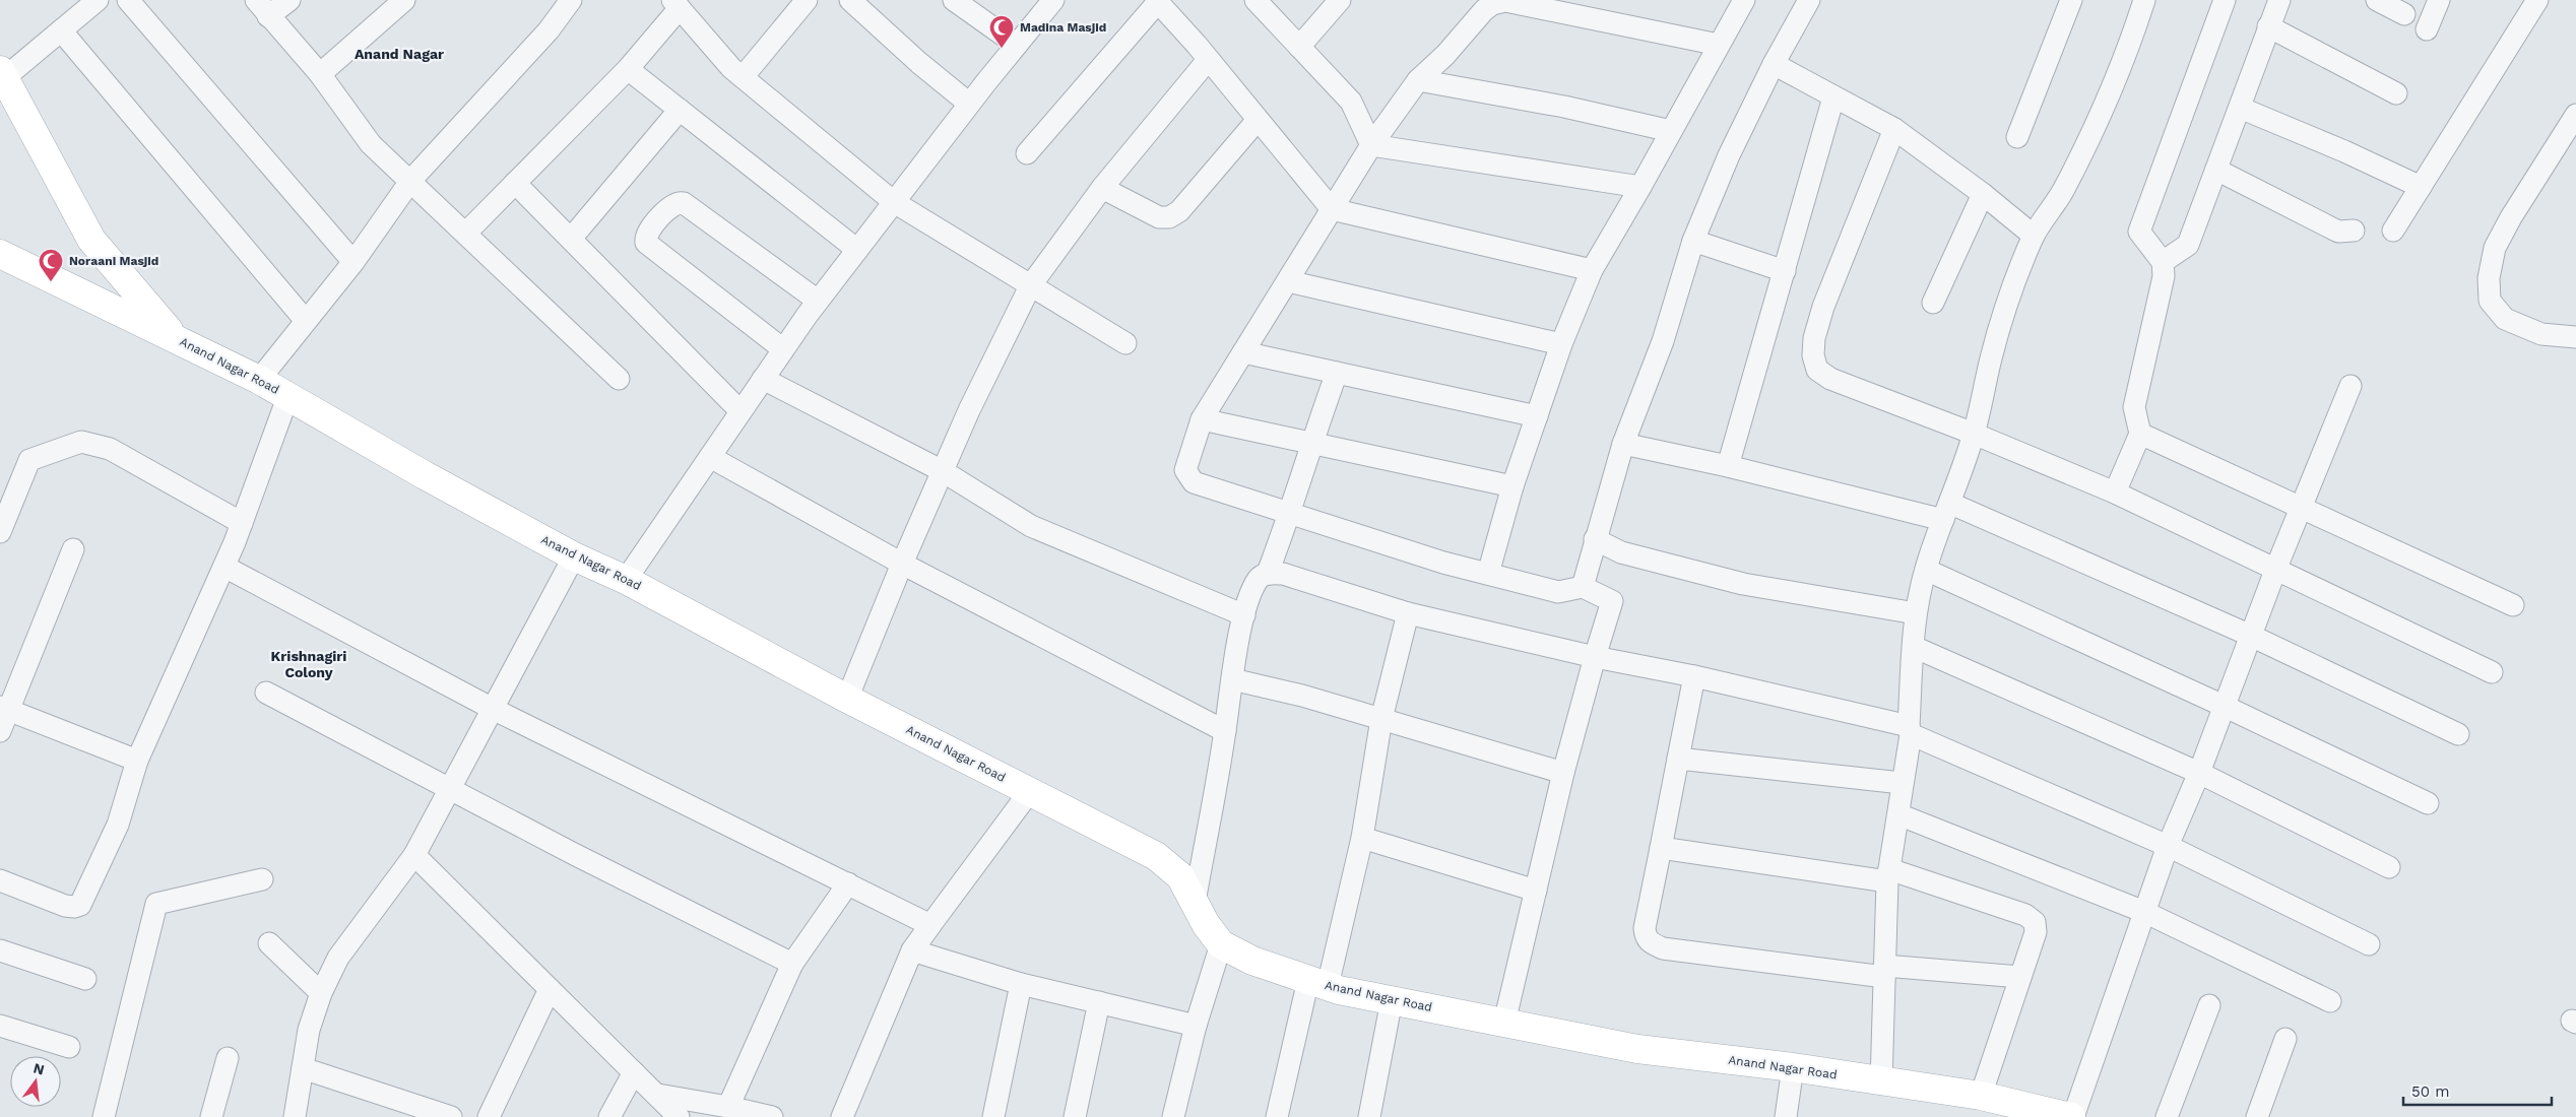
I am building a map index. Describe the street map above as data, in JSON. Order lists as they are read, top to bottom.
{
  "streets": {
    "street": ["Anand Nagar Road"]
  },
  "districts": ["Anand Nagar", "Krishnagiri Colony"],
  "places": {
    "mosque": ["Madina Masjid", "Noraani Masjid"]
  },
  "scale_bar": "50 m",
  "north": "top"
}
